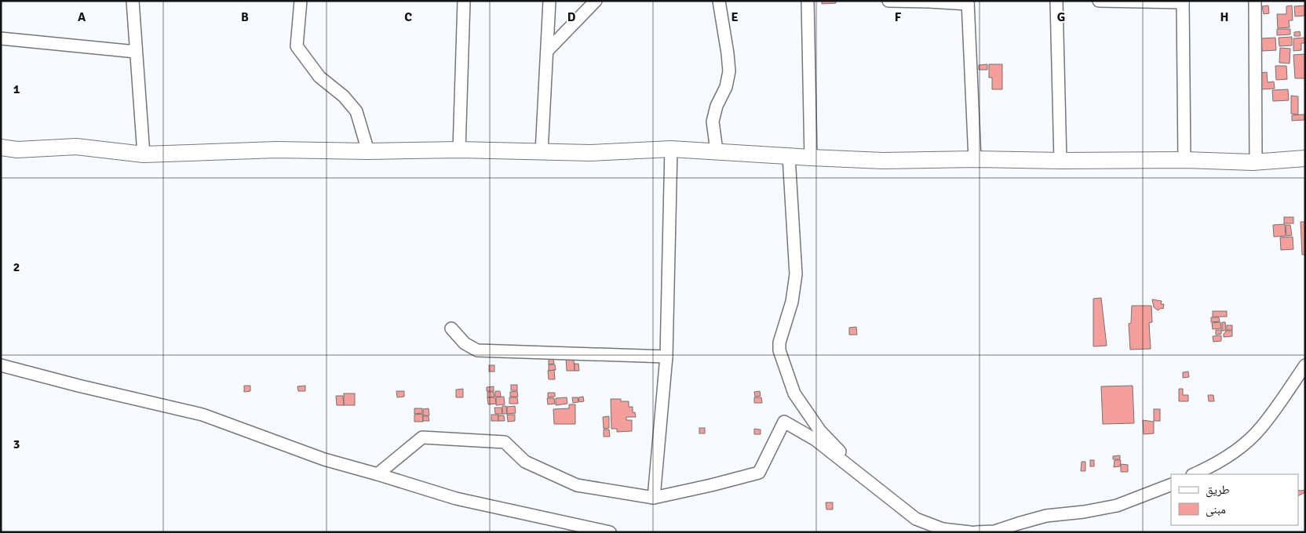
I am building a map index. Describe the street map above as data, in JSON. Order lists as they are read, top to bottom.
{
  "legend": ["طريق", "مبنى"],
  "grid": {
    "columns": [
      "A",
      "B",
      "C",
      "D",
      "E",
      "F",
      "G",
      "H"
    ],
    "rows": ["1", "2", "3"]
  }
}
